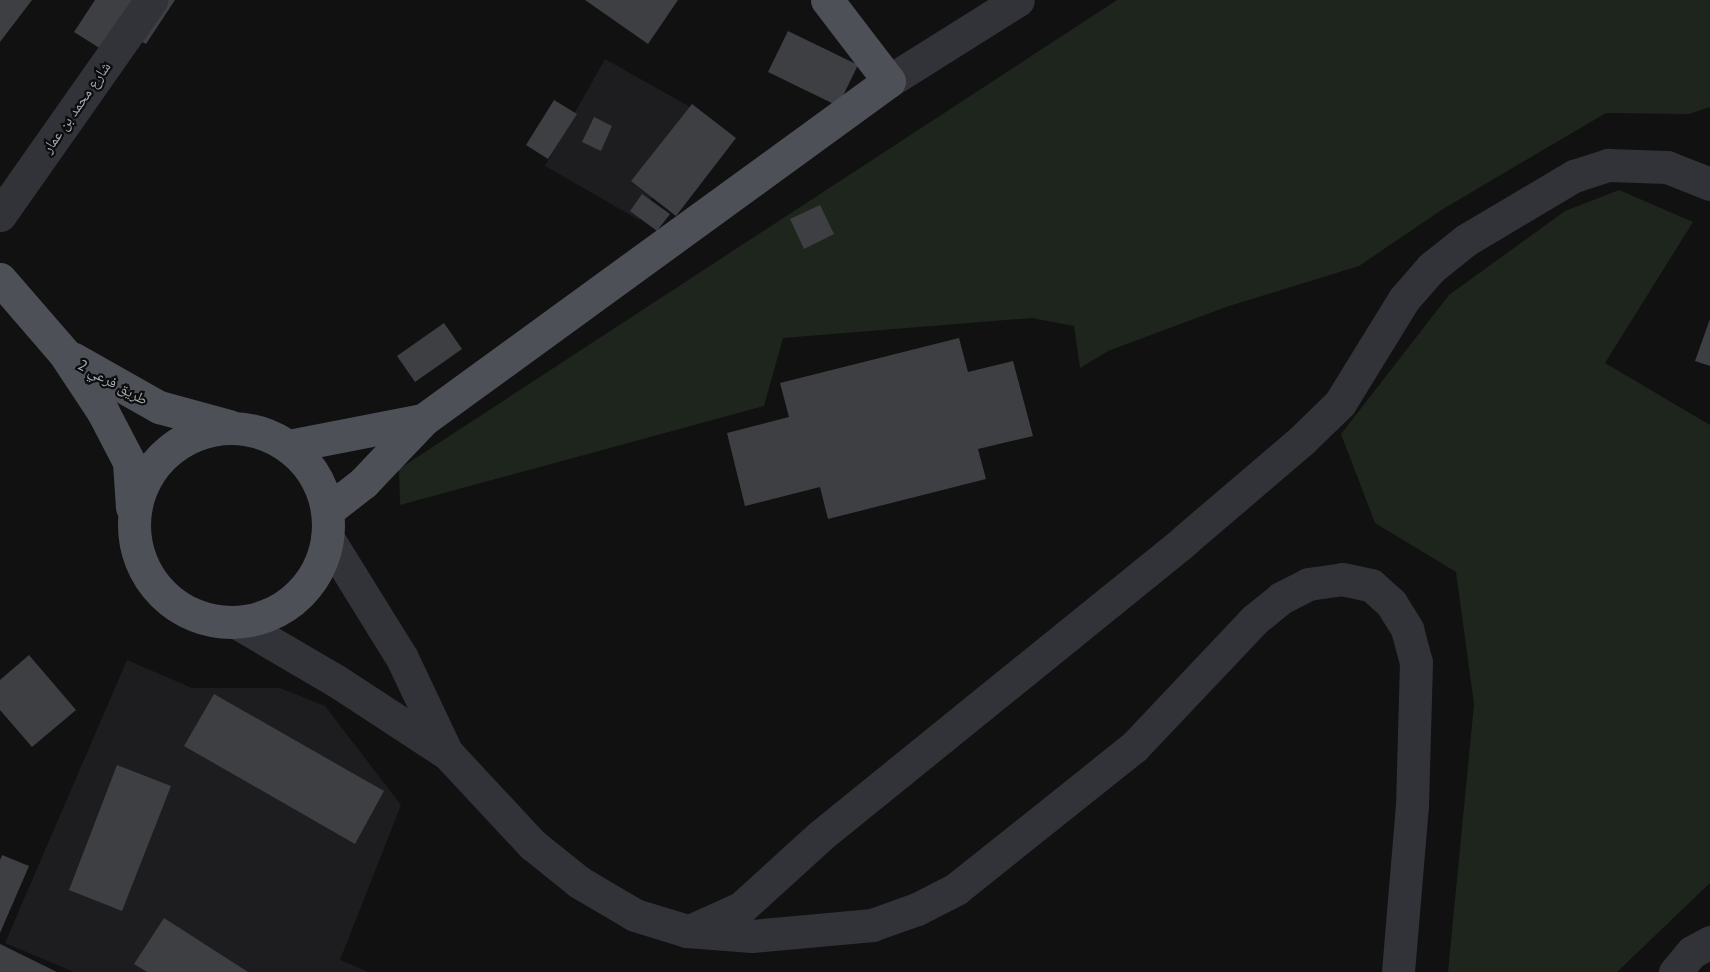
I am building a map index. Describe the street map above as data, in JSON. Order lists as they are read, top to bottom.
{
  "streets": {
    "main road": ["طريق فرعي 2"],
    "street": ["شارع محمد بن عمار"]
  }
}
